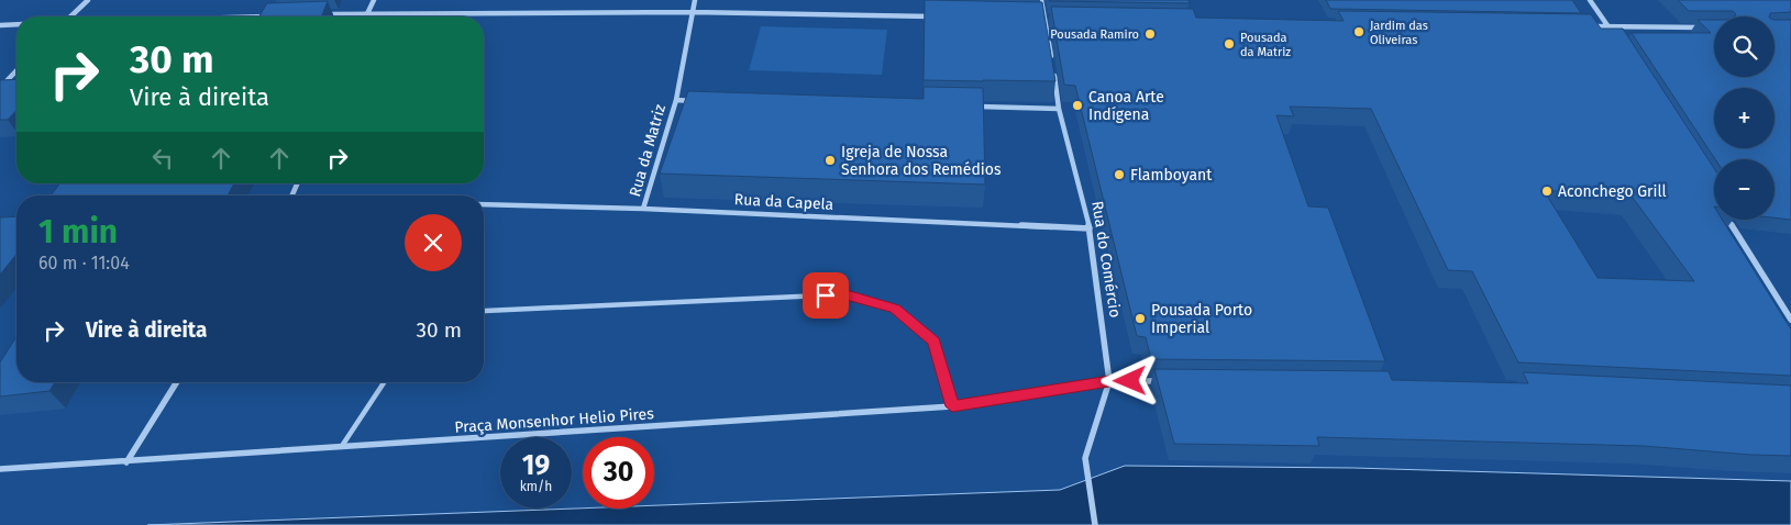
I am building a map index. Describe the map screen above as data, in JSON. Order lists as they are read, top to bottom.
{
  "streets": {
    "street": [
      "Rua da Matriz",
      "Rua da Capela",
      "Rua do Comércio",
      "Praça Monsenhor Helio Pires"
    ]
  },
  "crossings": [
    ["Rua da Matriz", "Rua da Capela"],
    ["Rua da Capela", "Rua do Comércio"],
    ["Rua do Comércio", "Praça Monsenhor Helio Pires"]
  ],
  "places": [
    "Jardim das Oliveiras",
    "Pousada Ramiro",
    "Pousada da Matriz",
    "Canoa Arte Indígena",
    "Igreja de Nossa Senhora dos Remédios",
    "Flamboyant",
    "Aconchego Grill",
    "Pousada Porto Imperial"
  ],
  "page": {
    "map_buttons": ["+", "−"],
    "turn": ["30 m", "Vire à direita"],
    "heading": ["1 min", "60 m · 11:04"],
    "list": [
      {
        "name": "Vire à direita",
        "value": "30 m"
      }
    ],
    "speed": "19 km/h",
    "limit": "30"
  }
}
